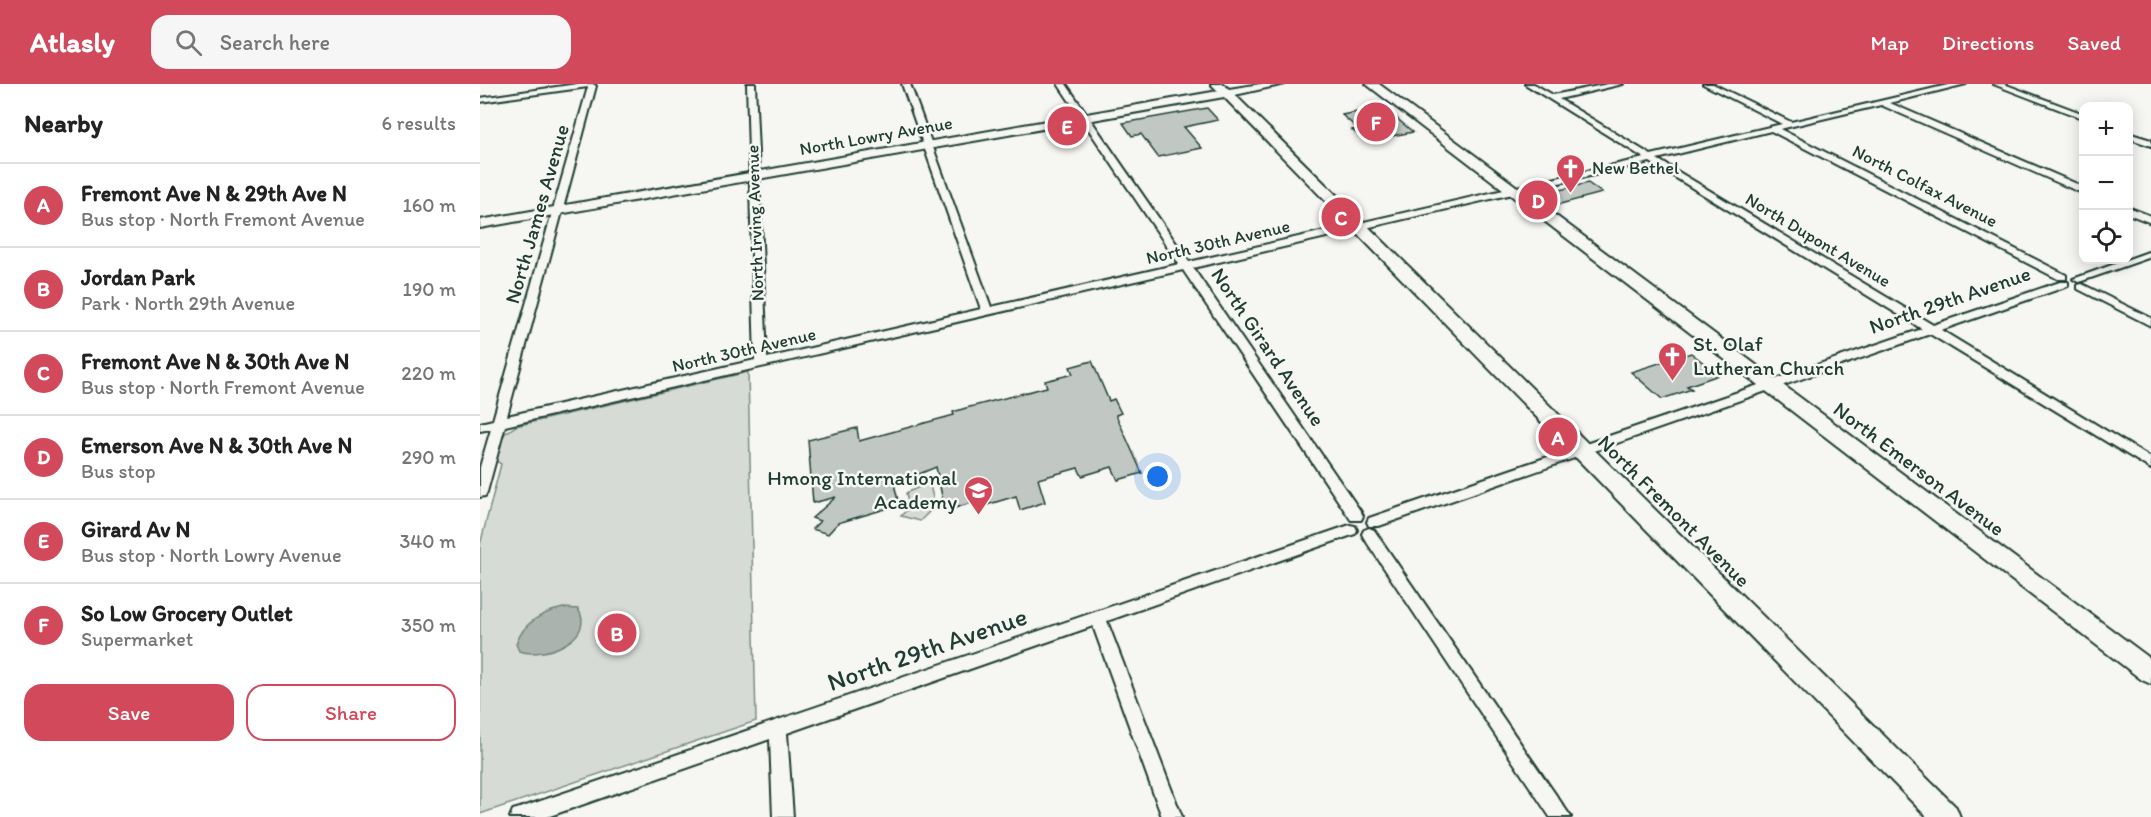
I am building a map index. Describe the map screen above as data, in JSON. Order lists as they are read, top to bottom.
{
  "streets": {
    "street": [
      "North Lowry Avenue",
      "North Colfax Avenue",
      "North James Avenue",
      "North Irving Avenue",
      "North Dupont Avenue",
      "North 30th Avenue",
      "North 29th Avenue",
      "North Girard Avenue",
      "North Emerson Avenue",
      "North Fremont Avenue"
    ]
  },
  "crossings": [
    ["North Lowry Avenue", "North James Avenue"],
    ["North Lowry Avenue", "North Irving Avenue"],
    ["North Lowry Avenue", "North Girard Avenue"],
    ["North Lowry Avenue", "North Fremont Avenue"],
    ["North Colfax Avenue", "North 30th Avenue"],
    ["North Colfax Avenue", "North 29th Avenue"],
    ["North James Avenue", "North 30th Avenue"],
    ["North Irving Avenue", "North 30th Avenue"],
    ["North Dupont Avenue", "North 30th Avenue"],
    ["North Dupont Avenue", "North 29th Avenue"],
    ["North 30th Avenue", "North Girard Avenue"],
    ["North 30th Avenue", "North Emerson Avenue"],
    ["North 30th Avenue", "North Fremont Avenue"],
    ["North 29th Avenue", "North Girard Avenue"],
    ["North 29th Avenue", "North Emerson Avenue"],
    ["North 29th Avenue", "North Fremont Avenue"]
  ],
  "places": {
    "church": ["New Bethel", "St. Olaf Lutheran Church"],
    "school or university": ["Hmong International Academy"]
  },
  "page": {
    "header": "Atlasly",
    "search": "Search here",
    "nav": ["Map", "Directions", "Saved"],
    "heading": ["Nearby", "6 results"],
    "pins": [
      "F",
      "E",
      "D",
      "C",
      "A",
      "B"
    ],
    "map_buttons": ["+", "−"],
    "list": [
      {
        "mark": "A",
        "name": "Fremont Ave N & 29th Ave N",
        "note": "Bus stop · North Fremont Avenue",
        "value": "160 m"
      },
      {
        "mark": "B",
        "name": "Jordan Park",
        "note": "Park · North 29th Avenue",
        "value": "190 m"
      },
      {
        "mark": "C",
        "name": "Fremont Ave N & 30th Ave N",
        "note": "Bus stop · North Fremont Avenue",
        "value": "220 m"
      },
      {
        "mark": "D",
        "name": "Emerson Ave N & 30th Ave N",
        "note": "Bus stop",
        "value": "290 m"
      },
      {
        "mark": "E",
        "name": "Girard Av N",
        "note": "Bus stop · North Lowry Avenue",
        "value": "340 m"
      },
      {
        "mark": "F",
        "name": "So Low Grocery Outlet",
        "note": "Supermarket",
        "value": "350 m"
      }
    ],
    "buttons": ["Save", "Share"]
  }
}
